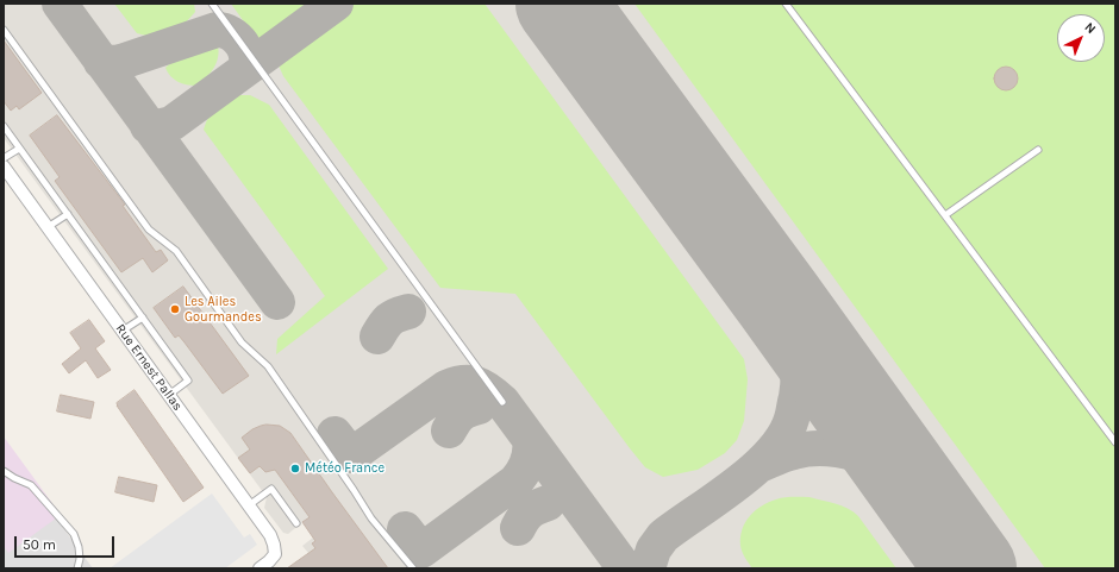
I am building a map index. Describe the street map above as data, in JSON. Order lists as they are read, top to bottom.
{
  "streets": {
    "street": ["Rue Ernest Pallas"]
  },
  "places": ["Les Ailes Gourmandes", "Météo France"],
  "scale_bar": "50 m",
  "north": "top right"
}
